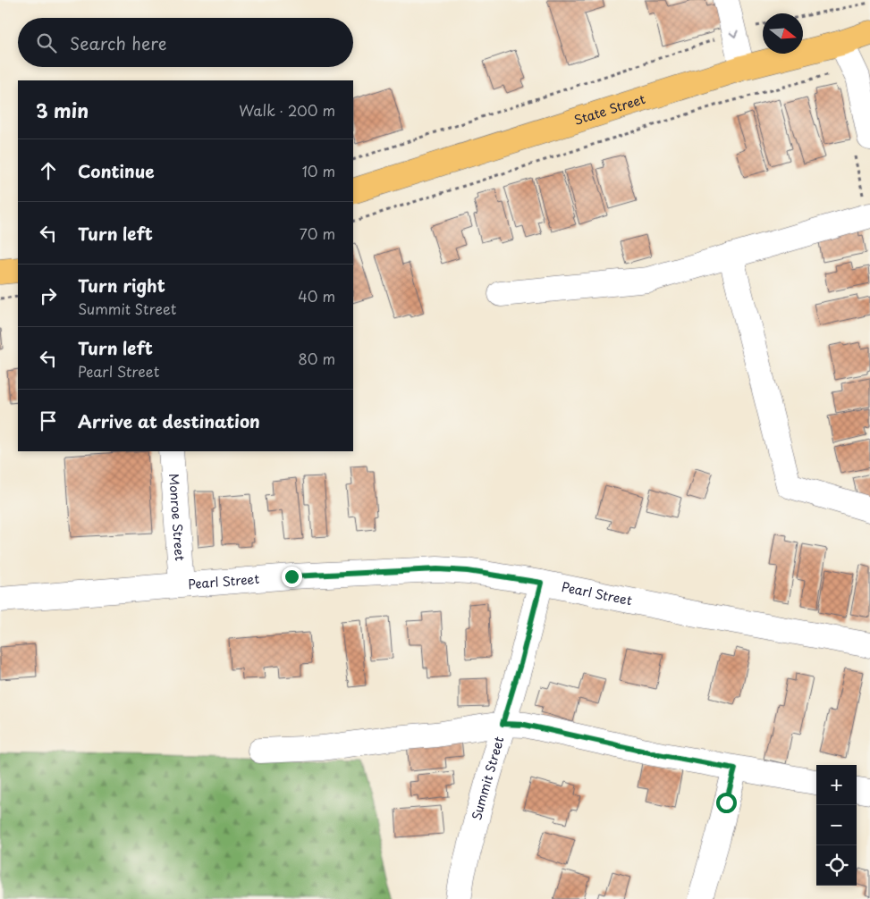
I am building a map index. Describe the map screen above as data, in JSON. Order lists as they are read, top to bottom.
{
  "streets": {
    "main road": ["State Street"],
    "street": ["Monroe Street", "Pearl Street", "Summit Street"]
  },
  "crossings": [
    ["Monroe Street", "Pearl Street"],
    ["Pearl Street", "Summit Street"]
  ],
  "north": "right",
  "page": {
    "search": "Search here",
    "heading": ["3 min", "Walk · 200 m"],
    "list": [
      ["Continue", "10 m"],
      ["Turn left", "70 m"],
      ["Turn right", "Summit Street", "40 m"],
      ["Turn left", "Pearl Street", "80 m"],
      "Arrive at destination"
    ],
    "map_buttons": ["+", "−"]
  }
}
